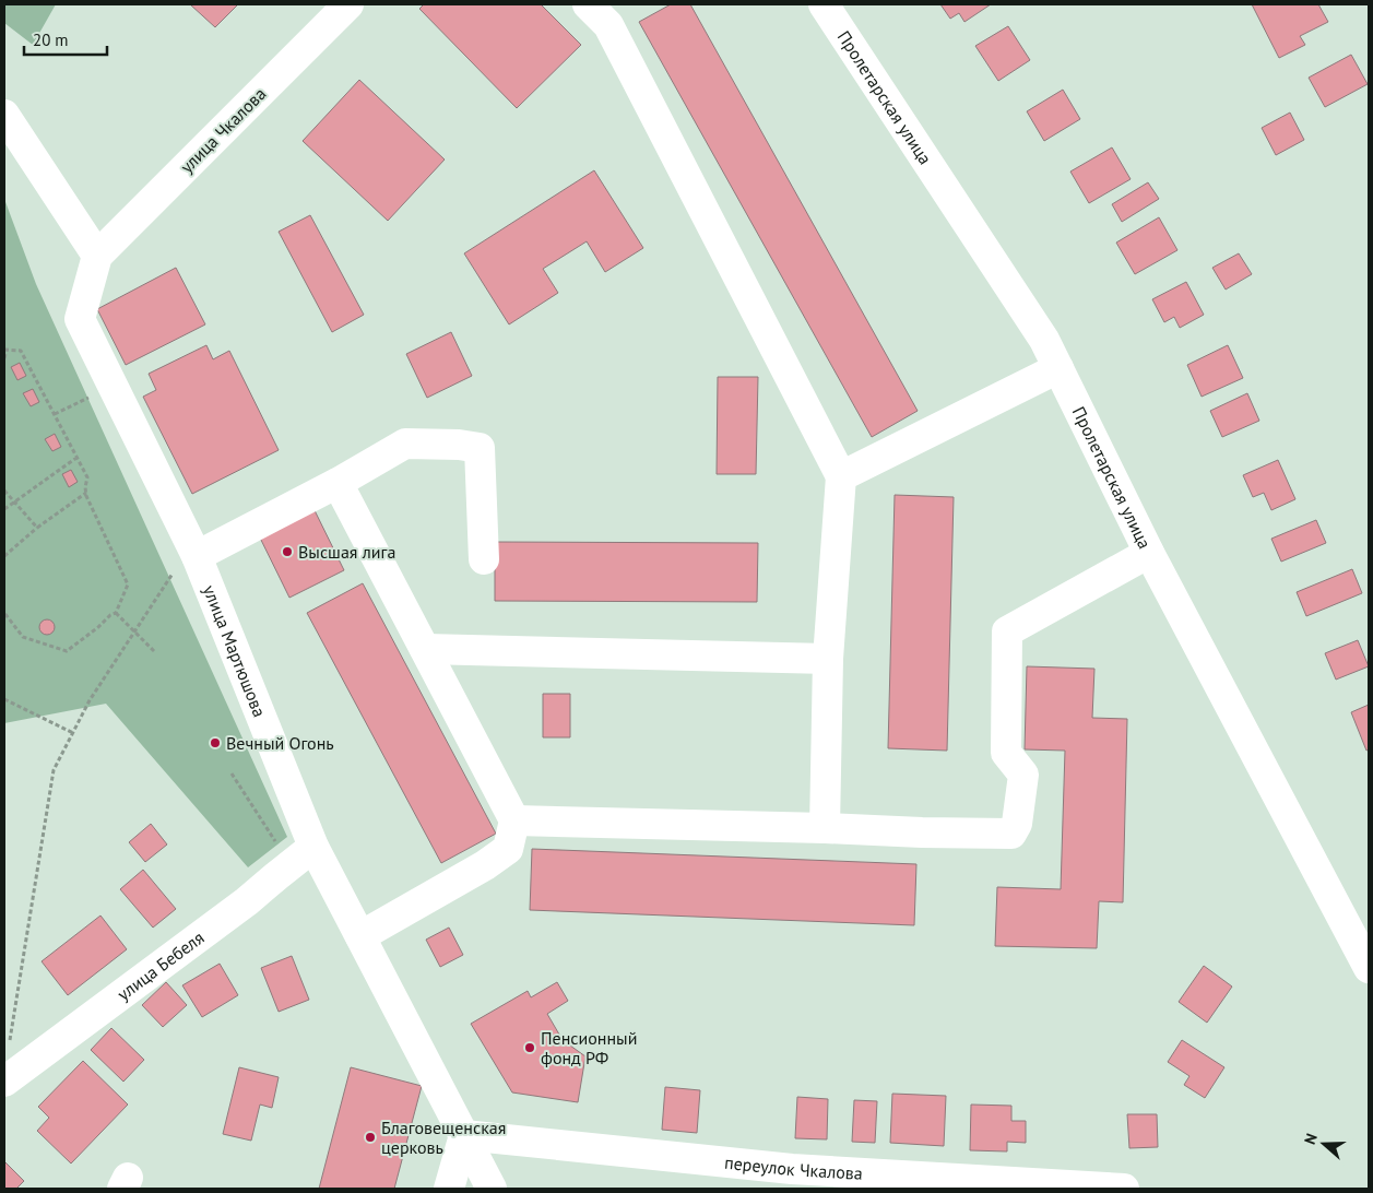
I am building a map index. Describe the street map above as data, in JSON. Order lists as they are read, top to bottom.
{
  "streets": {
    "street": [
      "Пролетарская улица",
      "улица Чкалова",
      "улица Мартюшова",
      "улица Бебеля",
      "переулок Чкалова"
    ]
  },
  "crossings": [
    ["улица Чкалова", "улица Мартюшова"],
    ["улица Мартюшова", "улица Бебеля"],
    ["улица Мартюшова", "переулок Чкалова"]
  ],
  "places": [
    "Высшая лига",
    "Вечный Огонь",
    "Пенсионный фонд РФ",
    "Благовещенская церковь"
  ],
  "scale_bar": "20 m",
  "north": "left"
}
